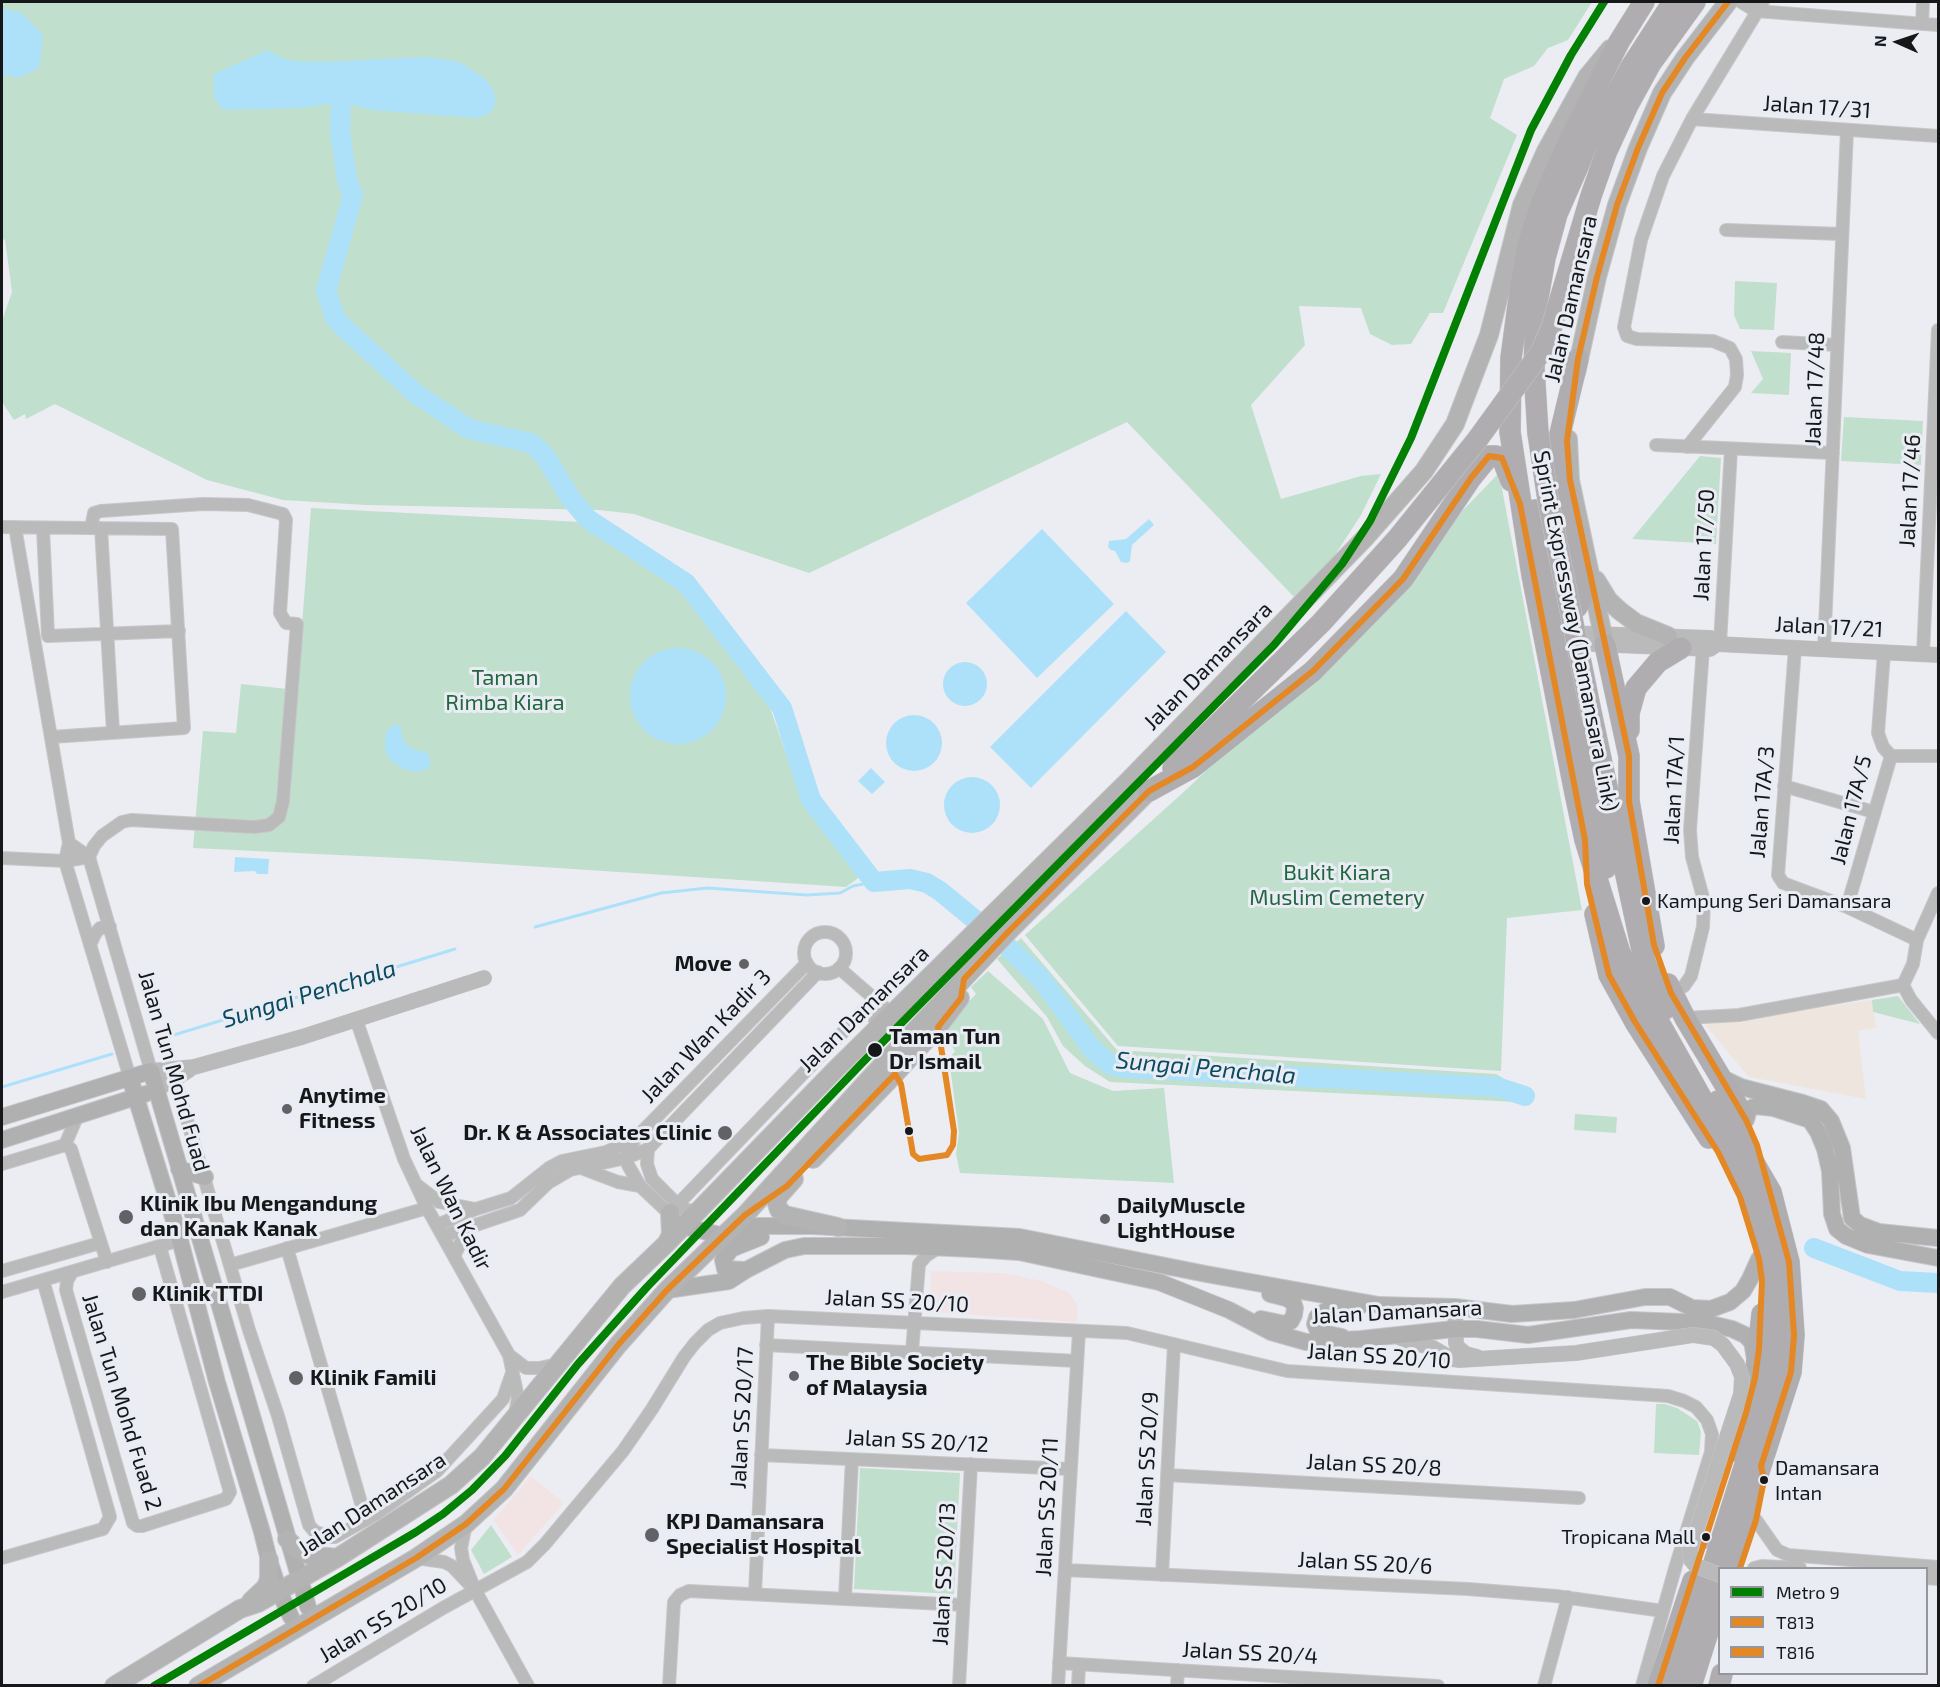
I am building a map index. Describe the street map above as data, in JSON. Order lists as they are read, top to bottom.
{
  "streets": {
    "highway": ["Sprint Expressway (Damansara Link)"],
    "main road": ["Jalan Damansara", "Jalan Tun Mohd Fuad"],
    "street": [
      "Jalan 17/31",
      "Jalan 17/48",
      "Jalan 17/46",
      "Jalan 17/50",
      "Jalan 17/21",
      "Jalan 17A/1",
      "Jalan 17A/3",
      "Jalan 17A/5",
      "Jalan Wan Kadir 3",
      "Jalan Wan Kadir",
      "Jalan SS 20/10",
      "Jalan Tun Mohd Fuad 2",
      "Jalan SS 20/17",
      "Jalan SS 20/12",
      "Jalan SS 20/9",
      "Jalan SS 20/8",
      "Jalan SS 20/11",
      "Jalan SS 20/6",
      "Jalan SS 20/13",
      "Jalan SS 20/4"
    ]
  },
  "crossings": [
    ["Jalan 17/31", "Jalan 17/48"],
    ["Jalan Damansara", "Jalan 17/21"],
    ["Jalan Damansara", "Sprint Expressway (Damansara Link)"],
    ["Jalan Damansara", "Jalan Tun Mohd Fuad"],
    ["Jalan Damansara", "Jalan Wan Kadir"],
    ["Jalan 17/48", "Jalan 17/21"],
    ["Jalan 17/46", "Jalan 17/21"],
    ["Jalan 17/50", "Jalan 17/21"],
    ["Jalan 17/50", "Jalan 17A/1"],
    ["Jalan 17/21", "Jalan 17A/1"],
    ["Jalan 17/21", "Jalan 17A/3"],
    ["Jalan 17/21", "Jalan 17A/5"],
    ["Jalan 17A/3", "Jalan 17A/5"],
    ["Jalan Wan Kadir 3", "Jalan Wan Kadir"],
    ["Jalan Tun Mohd Fuad", "Jalan Wan Kadir"],
    ["Jalan Tun Mohd Fuad", "Jalan Tun Mohd Fuad 2"],
    ["Jalan SS 20/10", "Jalan SS 20/17"],
    ["Jalan SS 20/10", "Jalan SS 20/9"],
    ["Jalan SS 20/10", "Jalan SS 20/11"],
    ["Jalan SS 20/10", "Jalan SS 20/6"],
    ["Jalan SS 20/17", "Jalan SS 20/12"],
    ["Jalan SS 20/12", "Jalan SS 20/11"],
    ["Jalan SS 20/12", "Jalan SS 20/13"],
    ["Jalan SS 20/9", "Jalan SS 20/8"],
    ["Jalan SS 20/9", "Jalan SS 20/6"],
    ["Jalan SS 20/11", "Jalan SS 20/6"],
    ["Jalan SS 20/11", "Jalan SS 20/4"]
  ],
  "water": ["Sungai Penchala"],
  "parks": ["Taman Rimba Kiara", "Bukit Kiara Muslim Cemetery"],
  "places": [
    "Kampung Seri Damansara",
    "Move",
    "Taman Tun Dr Ismail",
    "Anytime Fitness",
    "Dr. K & Associates Clinic",
    "Klinik Ibu Mengandung dan Kanak Kanak",
    "DailyMuscle LightHouse",
    "Klinik TTDI",
    "The Bible Society of Malaysia",
    "Klinik Famili",
    "Damansara Intan",
    "KPJ Damansara Specialist Hospital",
    "Tropicana Mall"
  ],
  "lines": ["metro line 9", "transit line T816", "transit line T813"],
  "legend": ["Metro 9", "T813", "T816"],
  "north": "left"
}
